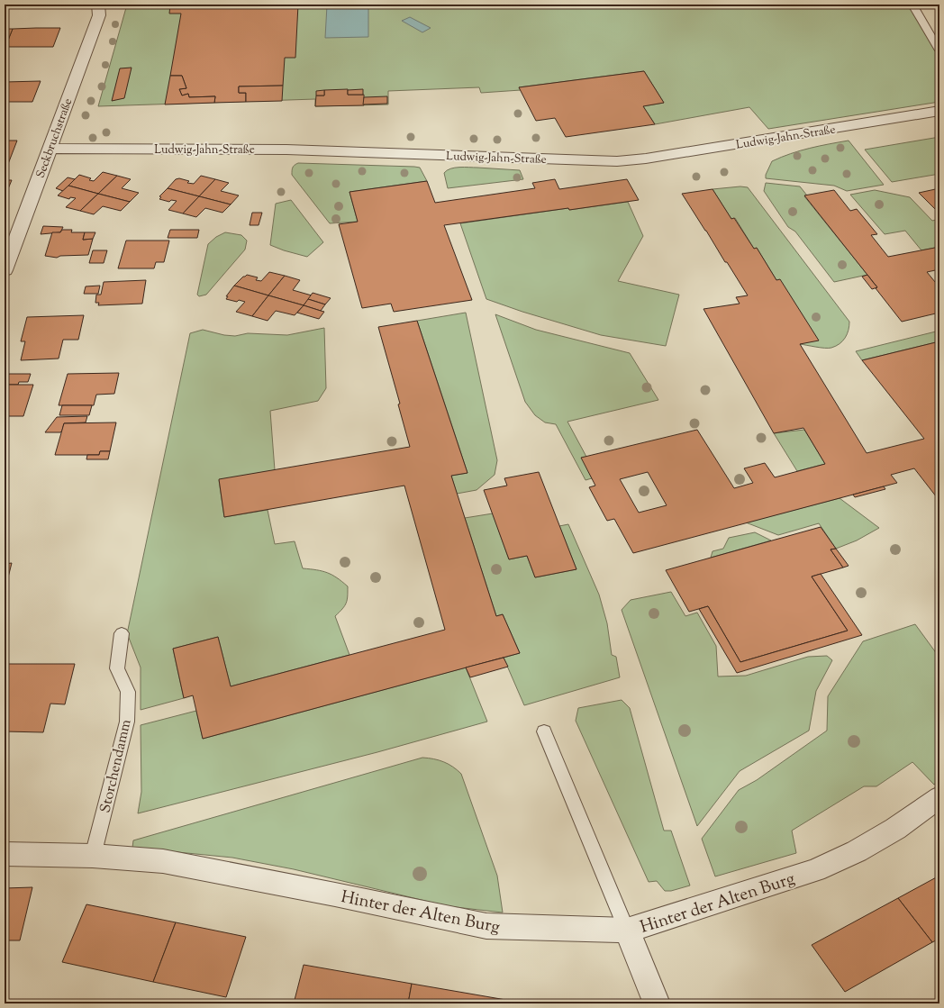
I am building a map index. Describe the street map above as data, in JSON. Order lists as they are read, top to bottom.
{
  "streets": {
    "street": ["Ludwig-Jahn-Straße", "Seckbruchstraße", "Hinter der Alten Burg"],
    "lane": ["Storchendamm"]
  },
  "crossings": [
    ["Ludwig-Jahn-Straße", "Seckbruchstraße"],
    ["Storchendamm", "Hinter der Alten Burg"]
  ]
}
